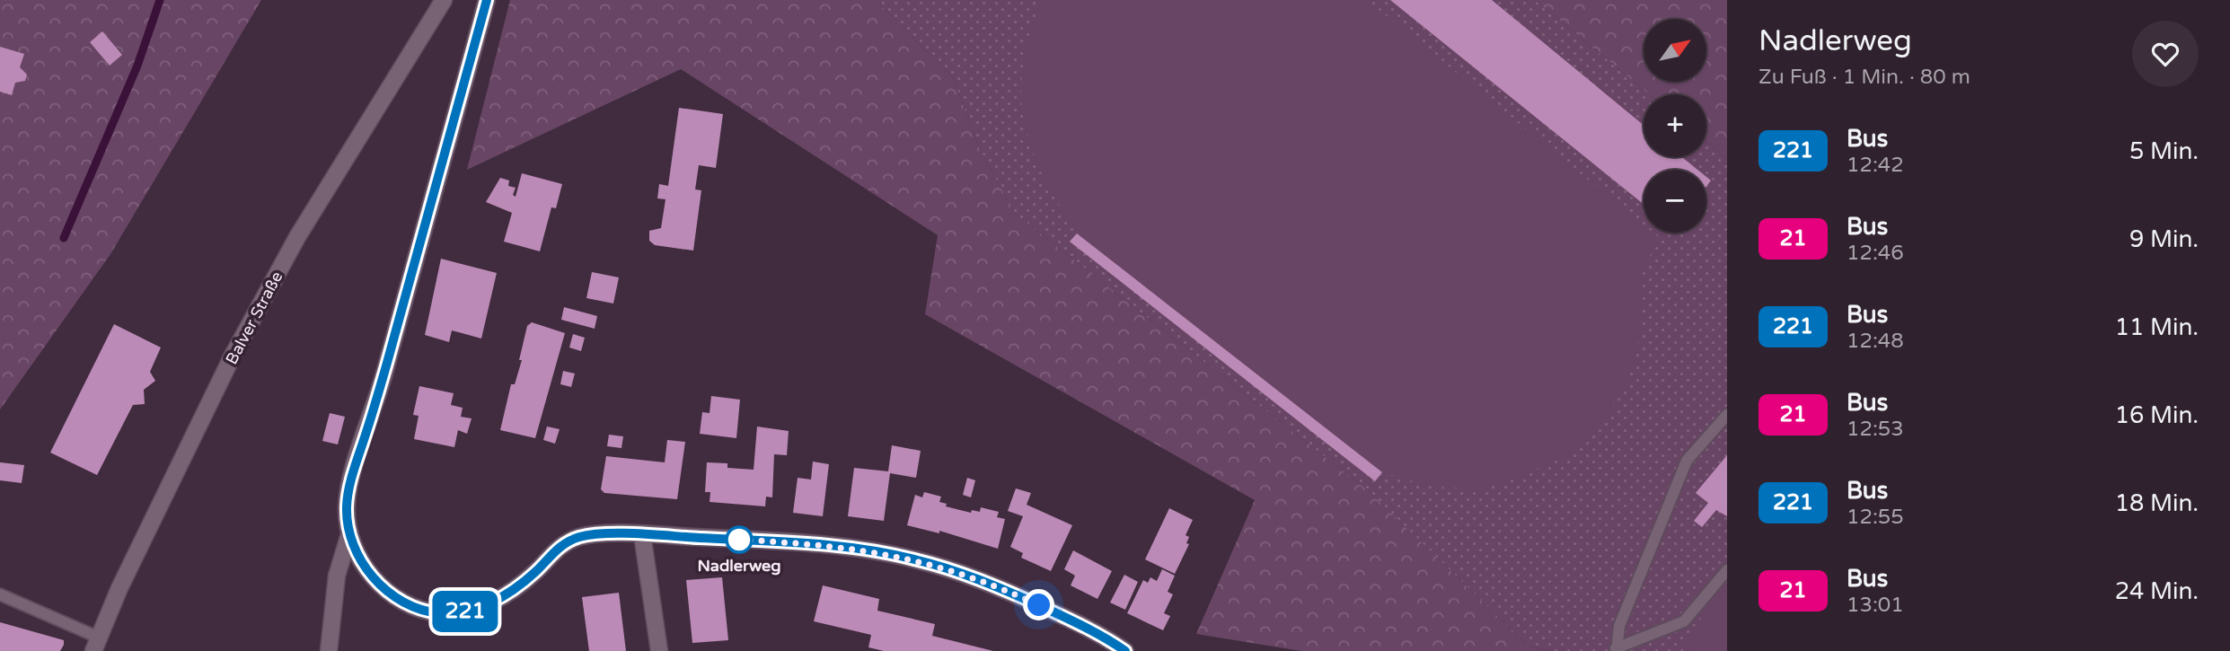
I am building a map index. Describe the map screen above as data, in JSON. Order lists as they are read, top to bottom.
{
  "streets": {
    "street": ["Balver Straße"]
  },
  "places": ["Nadlerweg"],
  "lines": ["bus line 221"],
  "north": "top right",
  "page": {
    "on_map": "221",
    "heading": ["Nadlerweg", "Zu Fuß · 1 Min. · 80 m"],
    "map_buttons": ["+", "−"],
    "list": [
      {
        "mark": "221",
        "name": "Bus",
        "note": "12:42",
        "value": "5 Min."
      },
      {
        "mark": "21",
        "name": "Bus",
        "note": "12:46",
        "value": "9 Min."
      },
      {
        "mark": "221",
        "name": "Bus",
        "note": "12:48",
        "value": "11 Min."
      },
      {
        "mark": "21",
        "name": "Bus",
        "note": "12:53",
        "value": "16 Min."
      },
      {
        "mark": "221",
        "name": "Bus",
        "note": "12:55",
        "value": "18 Min."
      },
      {
        "mark": "21",
        "name": "Bus",
        "note": "13:01",
        "value": "24 Min."
      }
    ]
  }
}
